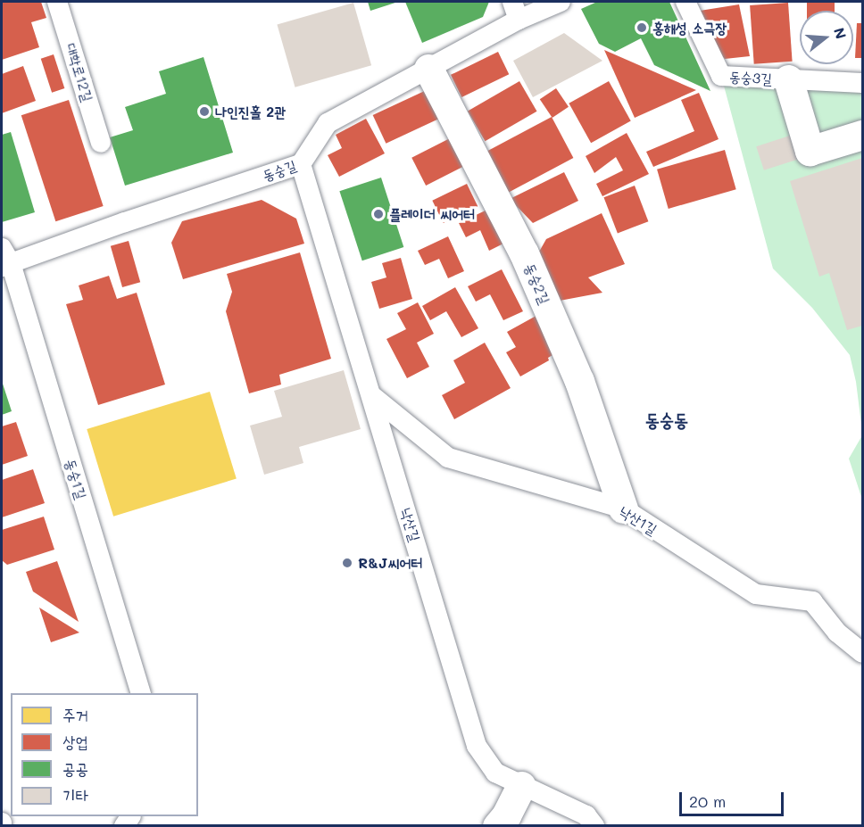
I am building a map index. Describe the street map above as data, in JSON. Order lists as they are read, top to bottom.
{
  "streets": {
    "street": ["동숭2길"],
    "lane": [
      "대학로12길",
      "동숭3길",
      "동숭길",
      "동숭1길",
      "낙산1길",
      "낙산길"
    ]
  },
  "crossings": [
    ["동숭길", "동숭2길"],
    ["동숭길", "동숭1길"],
    ["동숭길", "낙산길"],
    ["동숭2길", "낙산1길"],
    ["낙산1길", "낙산길"]
  ],
  "districts": ["동숭동"],
  "places": [
    "홍해성 소극장",
    "나인진홀 2관",
    "플레이더 씨어터",
    "R&J씨어터"
  ],
  "legend": [
    "주거",
    "상업",
    "공공",
    "기타"
  ],
  "scale_bar": "20 m",
  "north": "right"
}
